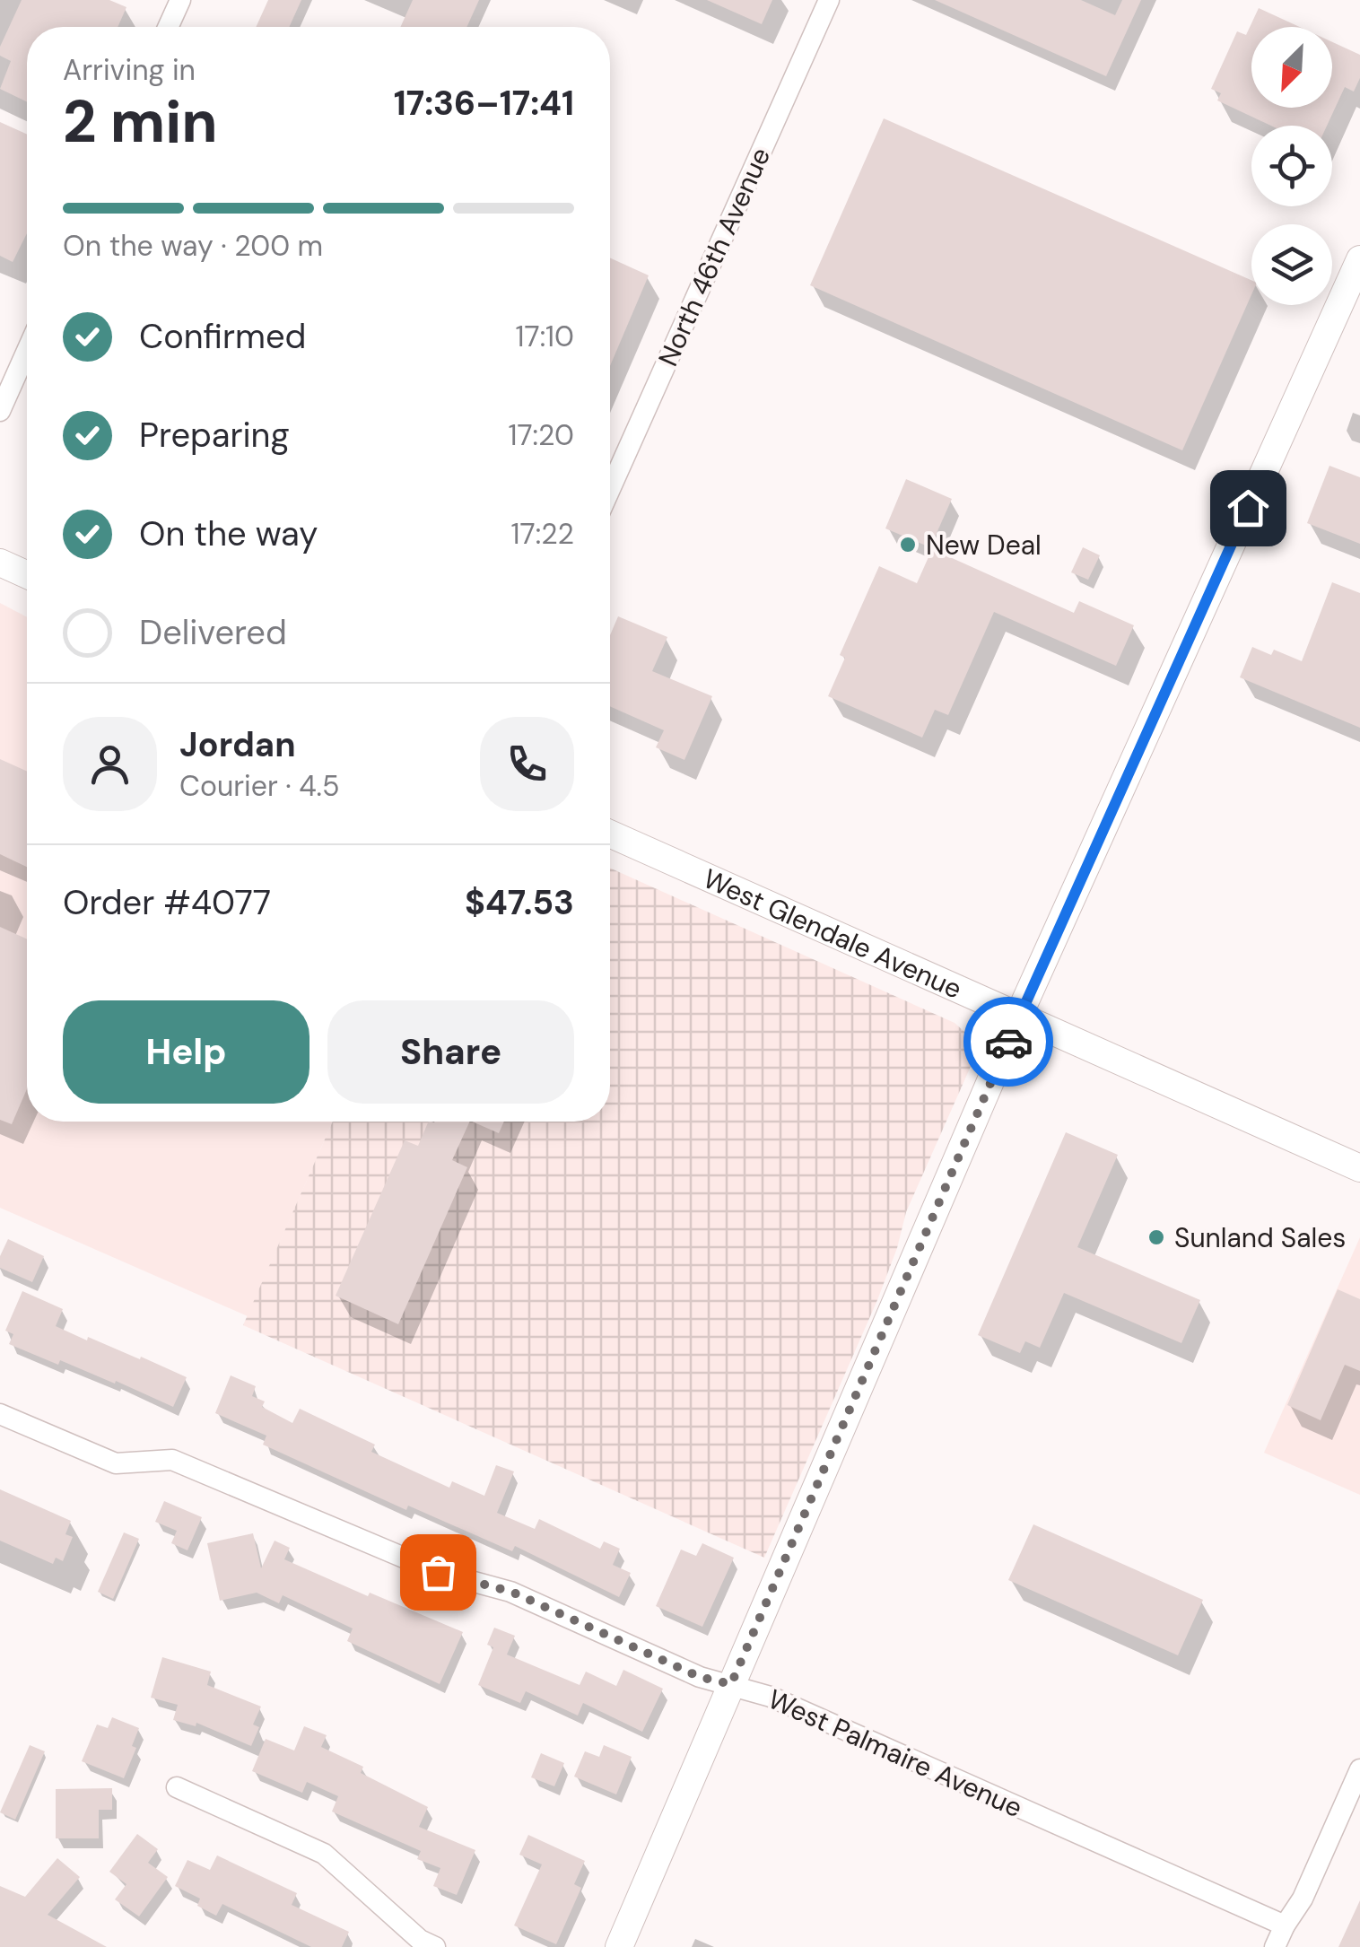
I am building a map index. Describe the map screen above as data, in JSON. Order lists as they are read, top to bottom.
{
  "streets": {
    "street": ["North 46th Avenue", "West Glendale Avenue", "West Palmaire Avenue"]
  },
  "places": ["New Deal", "Sunland Sales"],
  "north": "bottom left",
  "page": {
    "heading": ["2 min", "Arriving in", "17:36–17:41"],
    "panel": [
      "Jordan",
      "Courier · 4.5",
      "Order #4077",
      "$47.53"
    ],
    "bar": "On the way · 200 m",
    "list": [
      ["Confirmed", "17:10"],
      ["Preparing", "17:20"],
      ["On the way", "17:22"],
      "Delivered"
    ],
    "buttons": ["Help", "Share"]
  }
}
